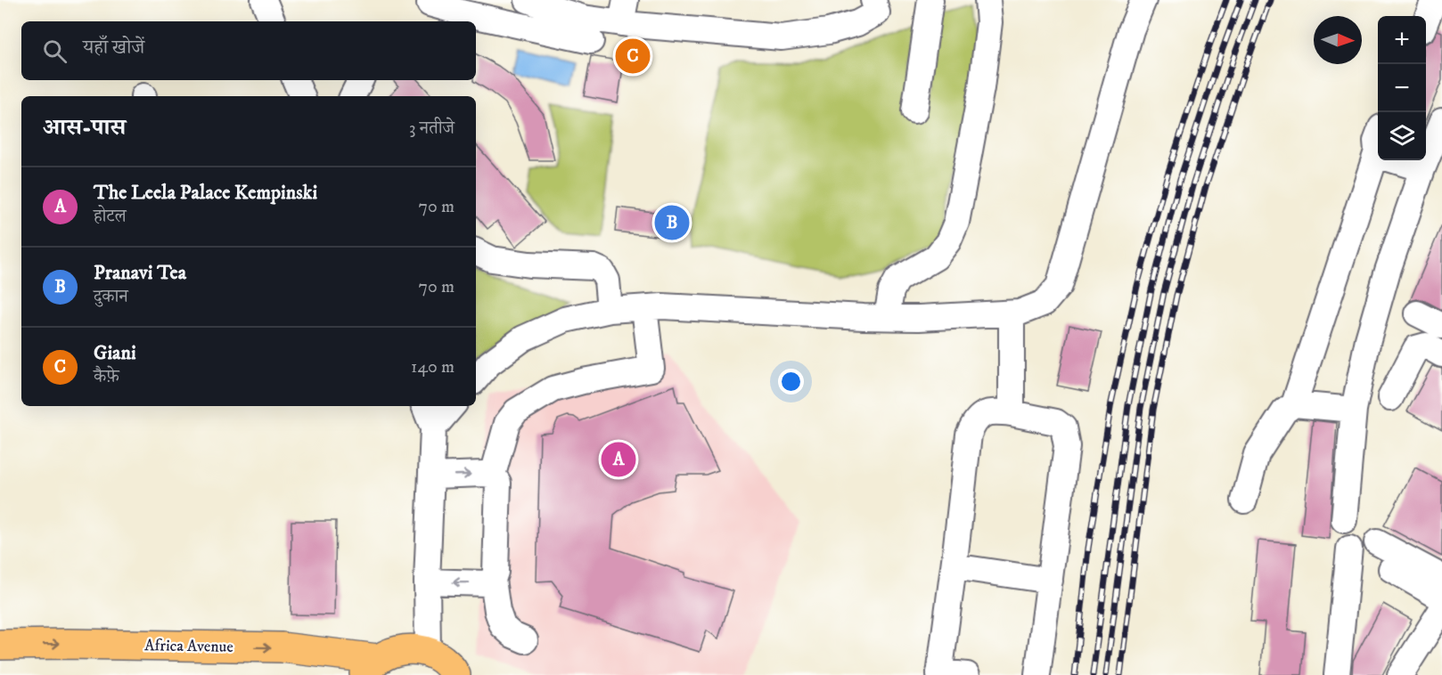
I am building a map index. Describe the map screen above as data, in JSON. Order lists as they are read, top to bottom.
{
  "streets": {
    "main road": ["Africa Avenue"]
  },
  "one_way": ["Africa Avenue"],
  "north": "right",
  "page": {
    "map_buttons": ["+", "−"],
    "search": "यहाँ खोजें",
    "pins": ["C", "B", "A"],
    "heading": ["आस-पास", "3 नतीजे"],
    "list": [
      {
        "mark": "A",
        "name": "The Leela Palace Kempinski",
        "note": "होटल",
        "value": "70 m"
      },
      {
        "mark": "B",
        "name": "Pranavi Tea",
        "note": "दुकान",
        "value": "70 m"
      },
      {
        "mark": "C",
        "name": "Giani",
        "note": "कैफ़े",
        "value": "140 m"
      }
    ]
  }
}
